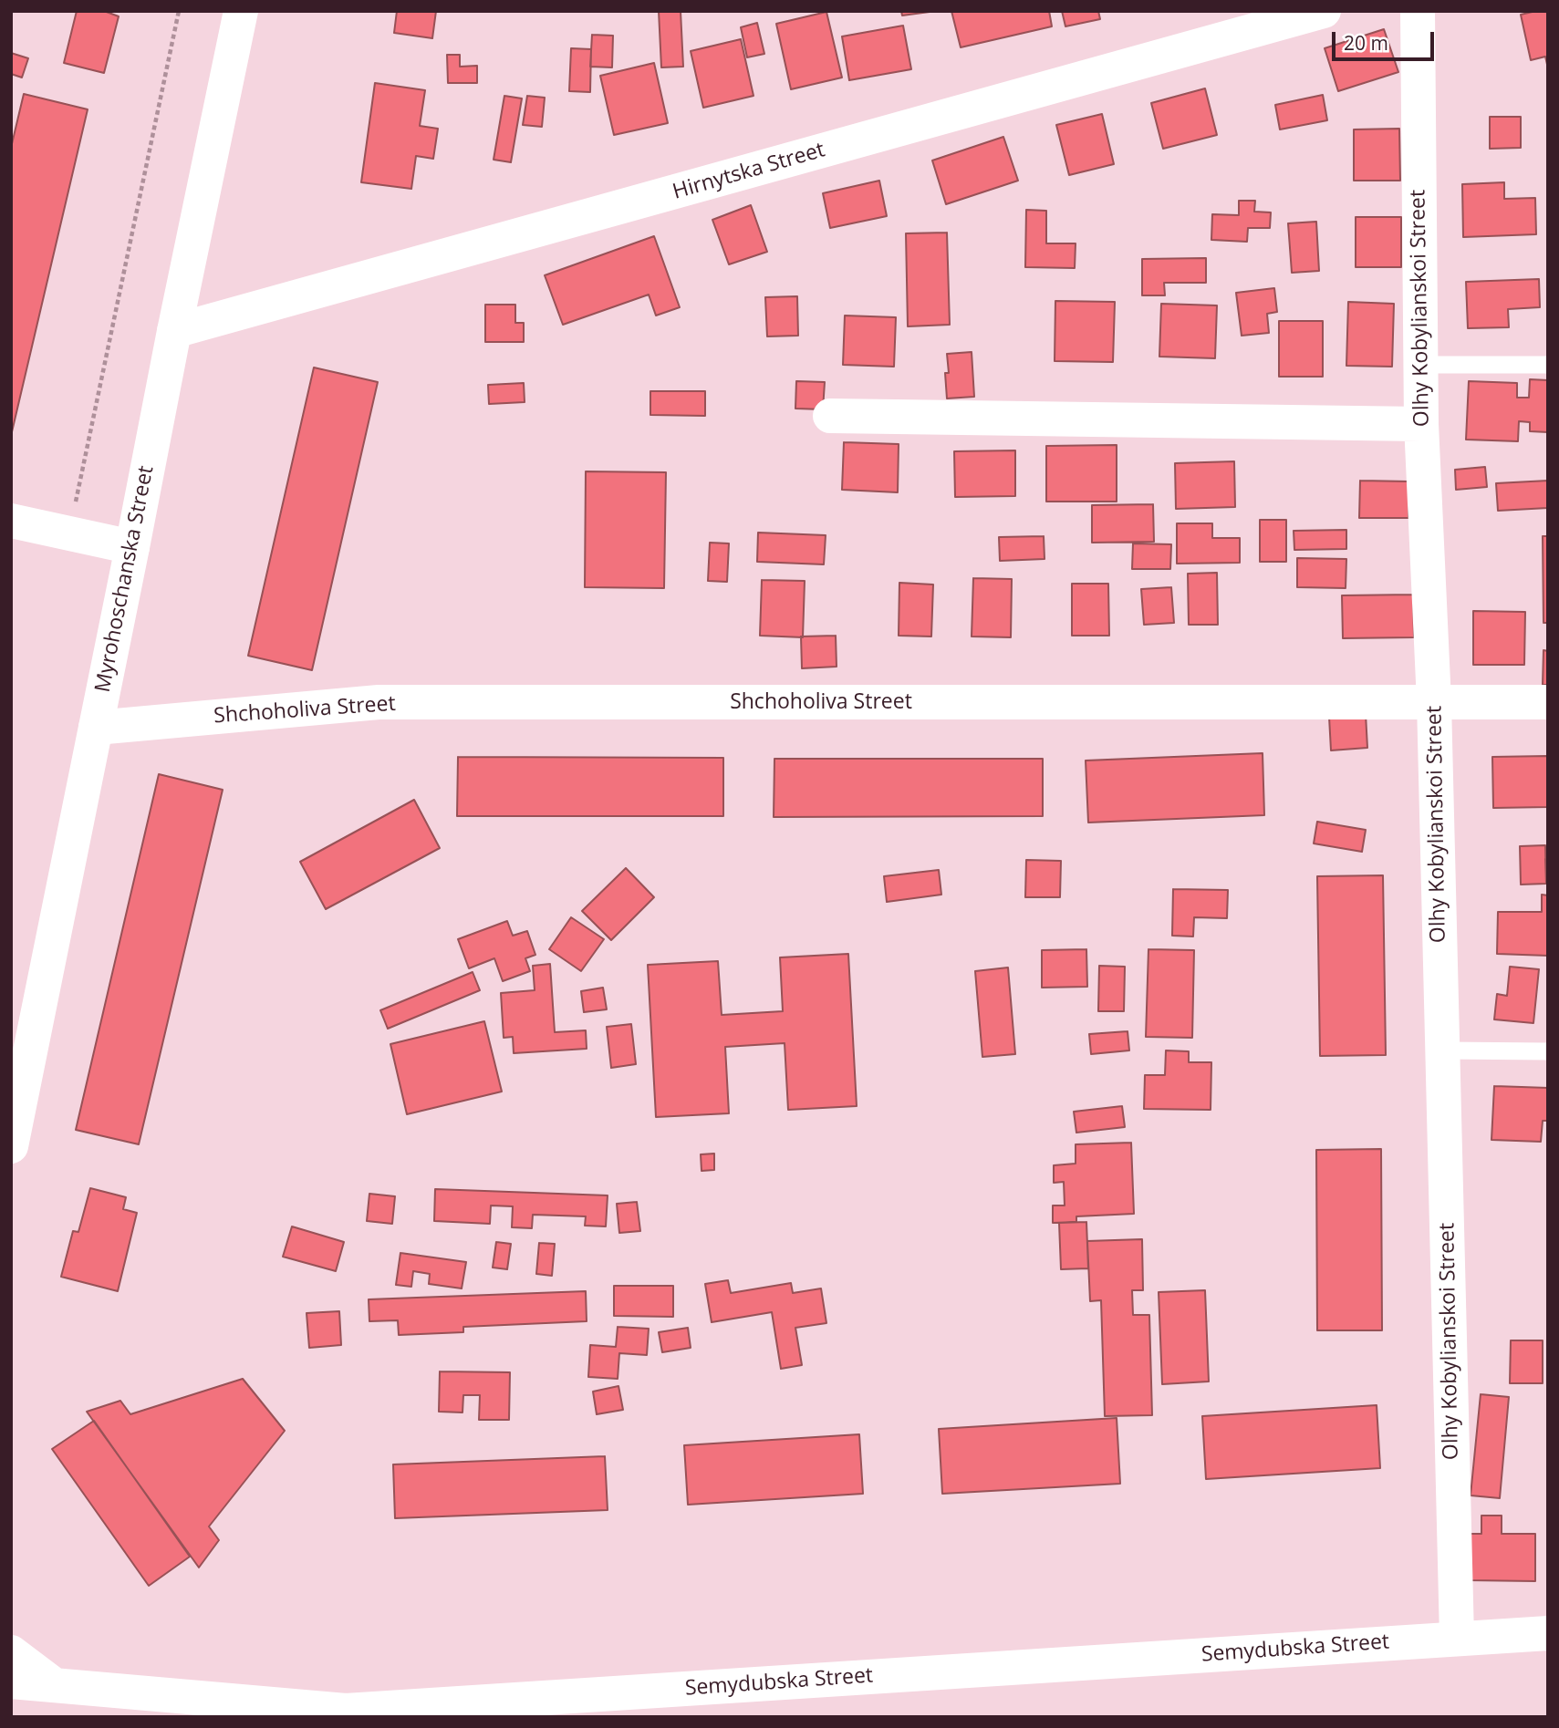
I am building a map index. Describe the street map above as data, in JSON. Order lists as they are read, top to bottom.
{
  "streets": {
    "street": [
      "Hirnytska Street",
      "Olhy Kobylianskoi Street",
      "Myrohoschanska Street",
      "Shchoholiva Street",
      "Semydubska Street"
    ]
  },
  "crossings": [
    ["Hirnytska Street", "Myrohoschanska Street"],
    ["Olhy Kobylianskoi Street", "Shchoholiva Street"],
    ["Olhy Kobylianskoi Street", "Semydubska Street"],
    ["Myrohoschanska Street", "Shchoholiva Street"]
  ],
  "scale_bar": "20 m"
}
